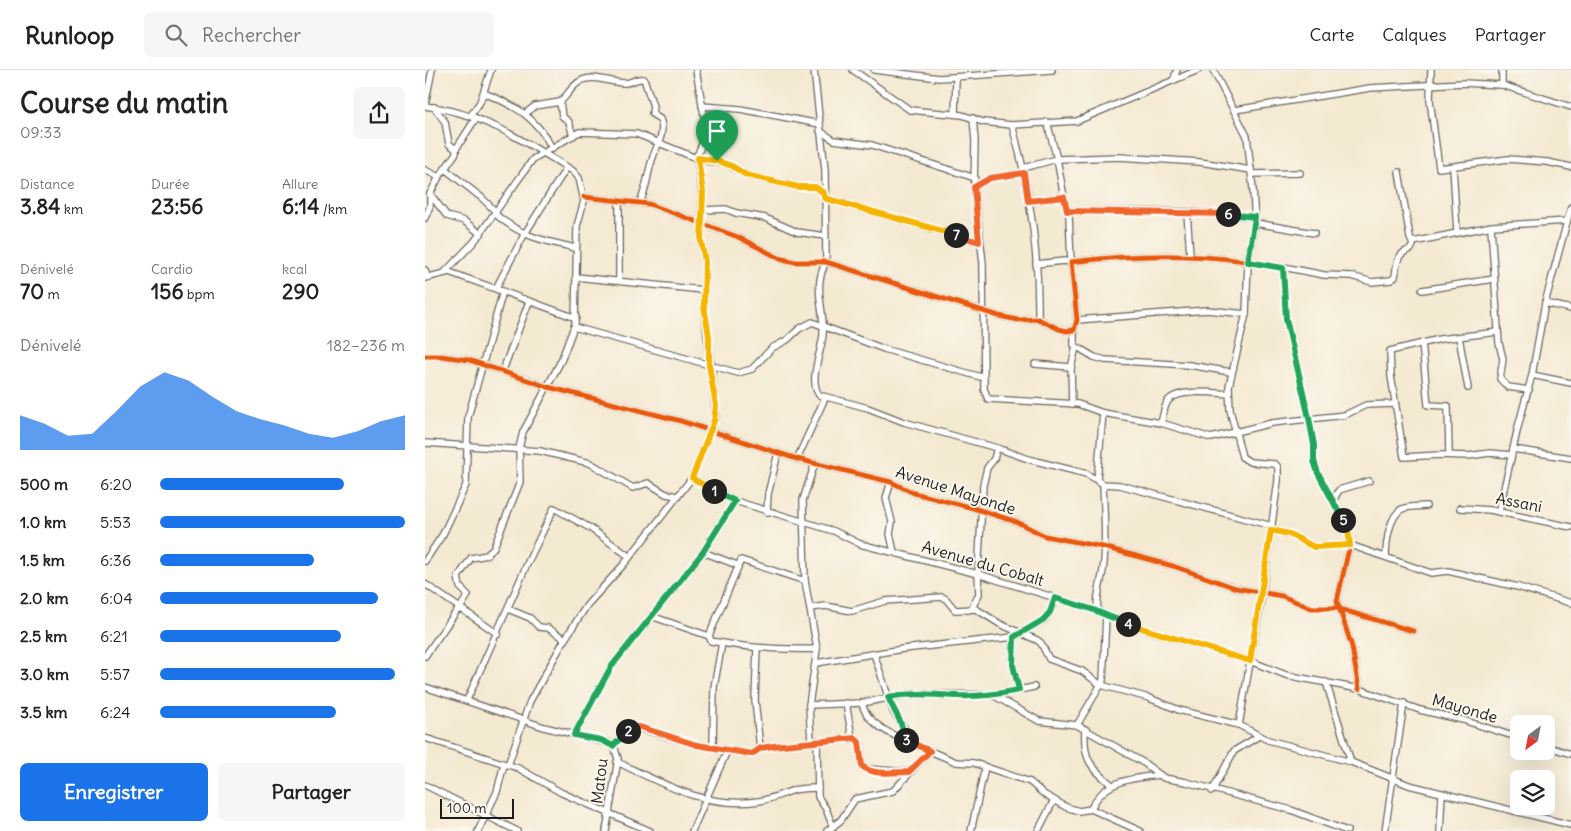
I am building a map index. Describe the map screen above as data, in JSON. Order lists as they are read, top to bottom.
{
  "streets": {
    "street": [
      "Avenue Mayonde",
      "Assani",
      "Avenue du Cobalt",
      "Mayonde",
      "Matou"
    ]
  },
  "crossings": [
    ["Avenue du Cobalt", "Mayonde"]
  ],
  "scale_bar": "100 m",
  "north": "bottom left",
  "page": {
    "header": "Runloop",
    "search": "Rechercher",
    "nav": ["Carte", "Calques", "Partager"],
    "heading": ["Course du matin", "09:33"],
    "stats": [
      ["Distance", "3.84 km"],
      ["Durée", "23:56"],
      ["Allure", "6:14 /km"],
      ["Dénivelé", "70 m"],
      ["Cardio", "156 bpm"],
      ["kcal", "290"]
    ],
    "pins": [
      "6",
      "7",
      "1",
      "5",
      "4",
      "2",
      "3"
    ],
    "chart": ["Dénivelé", "182–236 m"],
    "list": [
      {
        "name": "500 m",
        "note": "6:20"
      },
      {
        "name": "1.0 km",
        "note": "5:53"
      },
      {
        "name": "1.5 km",
        "note": "6:36"
      },
      {
        "name": "2.0 km",
        "note": "6:04"
      },
      {
        "name": "2.5 km",
        "note": "6:21"
      },
      {
        "name": "3.0 km",
        "note": "5:57"
      },
      {
        "name": "3.5 km",
        "note": "6:24"
      }
    ],
    "buttons": ["Enregistrer", "Partager"],
    "scale": "100 m"
  }
}
